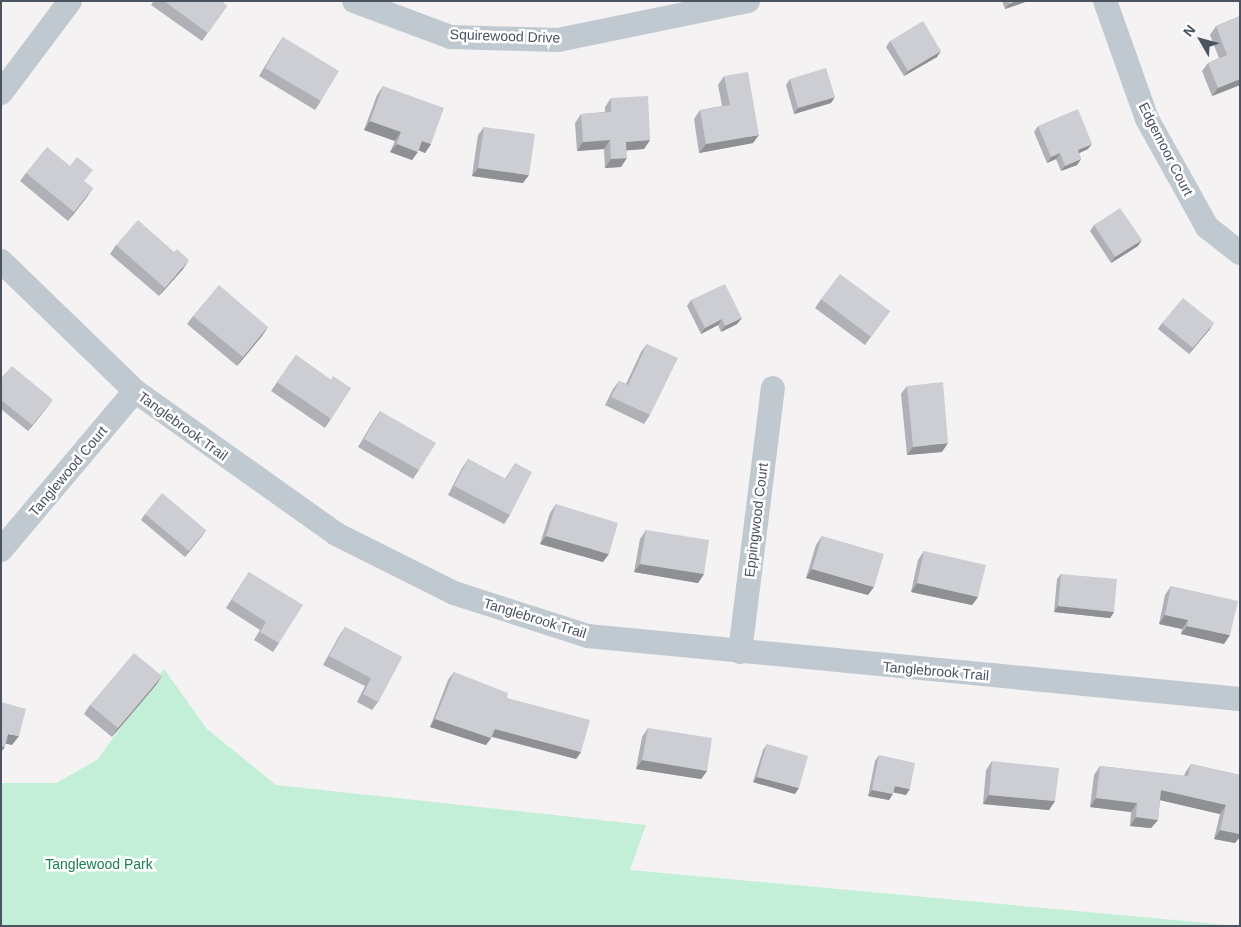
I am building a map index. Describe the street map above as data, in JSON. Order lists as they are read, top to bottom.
{
  "streets": {
    "street": [
      "Squirewood Drive",
      "Edgemoor Court",
      "Tanglebrook Trail",
      "Tanglewood Court",
      "Eppingwood Court"
    ]
  },
  "crossings": [
    ["Tanglebrook Trail", "Tanglewood Court"],
    ["Tanglebrook Trail", "Eppingwood Court"]
  ],
  "parks": ["Tanglewood Park"],
  "north": "top left"
}
